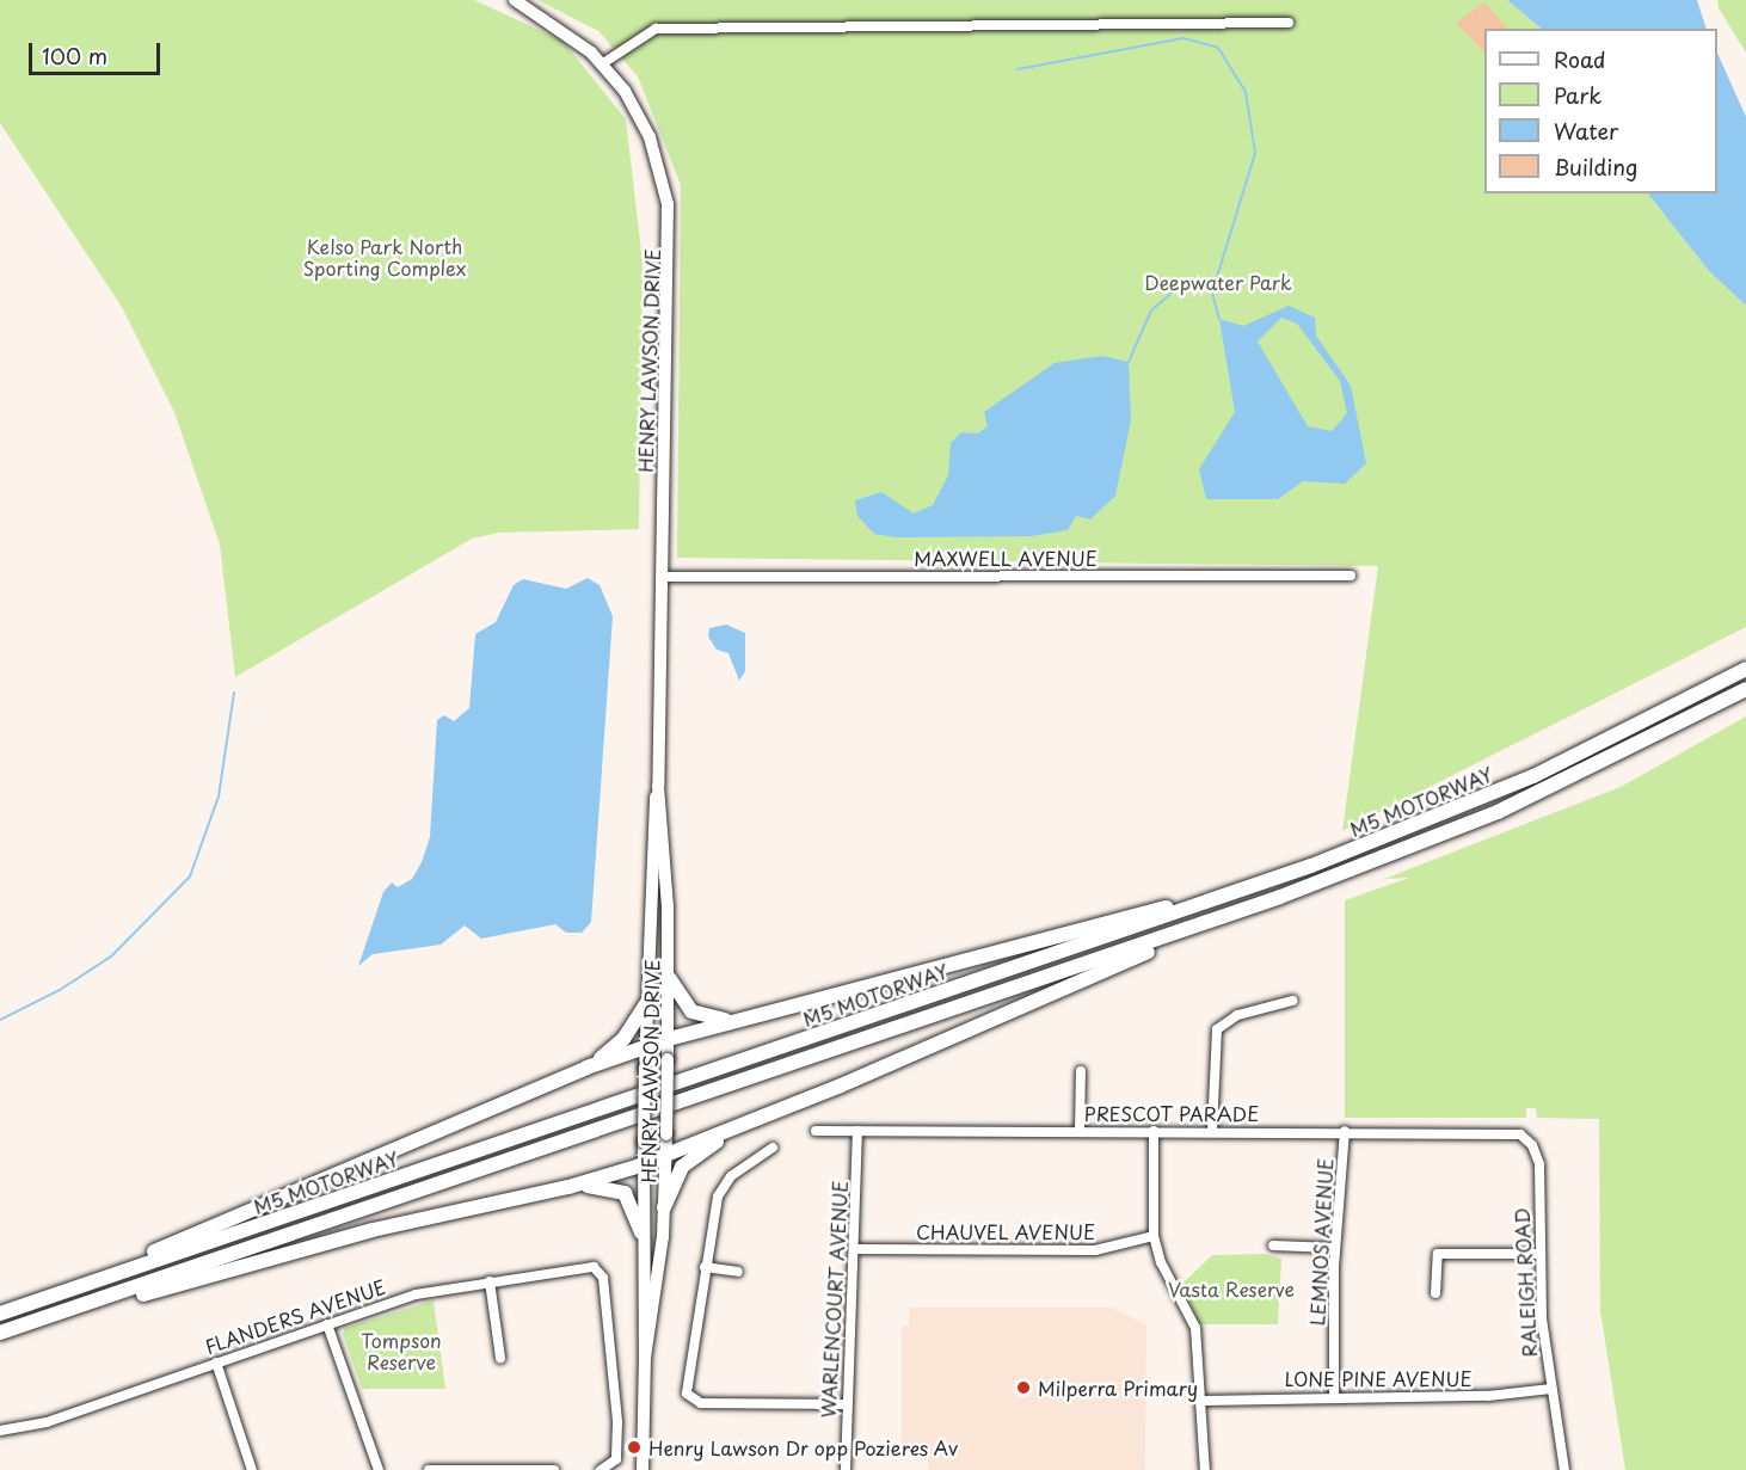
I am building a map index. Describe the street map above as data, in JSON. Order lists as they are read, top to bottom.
{
  "streets": {
    "highway": ["M5 MOTORWAY"],
    "main road": ["HENRY LAWSON DRIVE"],
    "street": [
      "MAXWELL AVENUE",
      "PRESCOT PARADE",
      "CHAUVEL AVENUE",
      "LEMNOS AVENUE",
      "RALEIGH ROAD",
      "WARLENCOURT AVENUE",
      "FLANDERS AVENUE",
      "LONE PINE AVENUE"
    ]
  },
  "crossings": [
    ["HENRY LAWSON DRIVE", "MAXWELL AVENUE"],
    ["PRESCOT PARADE", "LEMNOS AVENUE"],
    ["PRESCOT PARADE", "RALEIGH ROAD"],
    ["PRESCOT PARADE", "WARLENCOURT AVENUE"],
    ["CHAUVEL AVENUE", "WARLENCOURT AVENUE"],
    ["LEMNOS AVENUE", "LONE PINE AVENUE"],
    ["RALEIGH ROAD", "LONE PINE AVENUE"]
  ],
  "parks": [
    "Kelso Park North Sporting Complex",
    "Deepwater Park",
    "Vasta Reserve",
    "Tompson Reserve"
  ],
  "places": ["Milperra Primary", "Henry Lawson Dr opp Pozieres Av"],
  "legend": [
    "Road",
    "Park",
    "Water",
    "Building"
  ],
  "scale_bar": "100 m"
}
